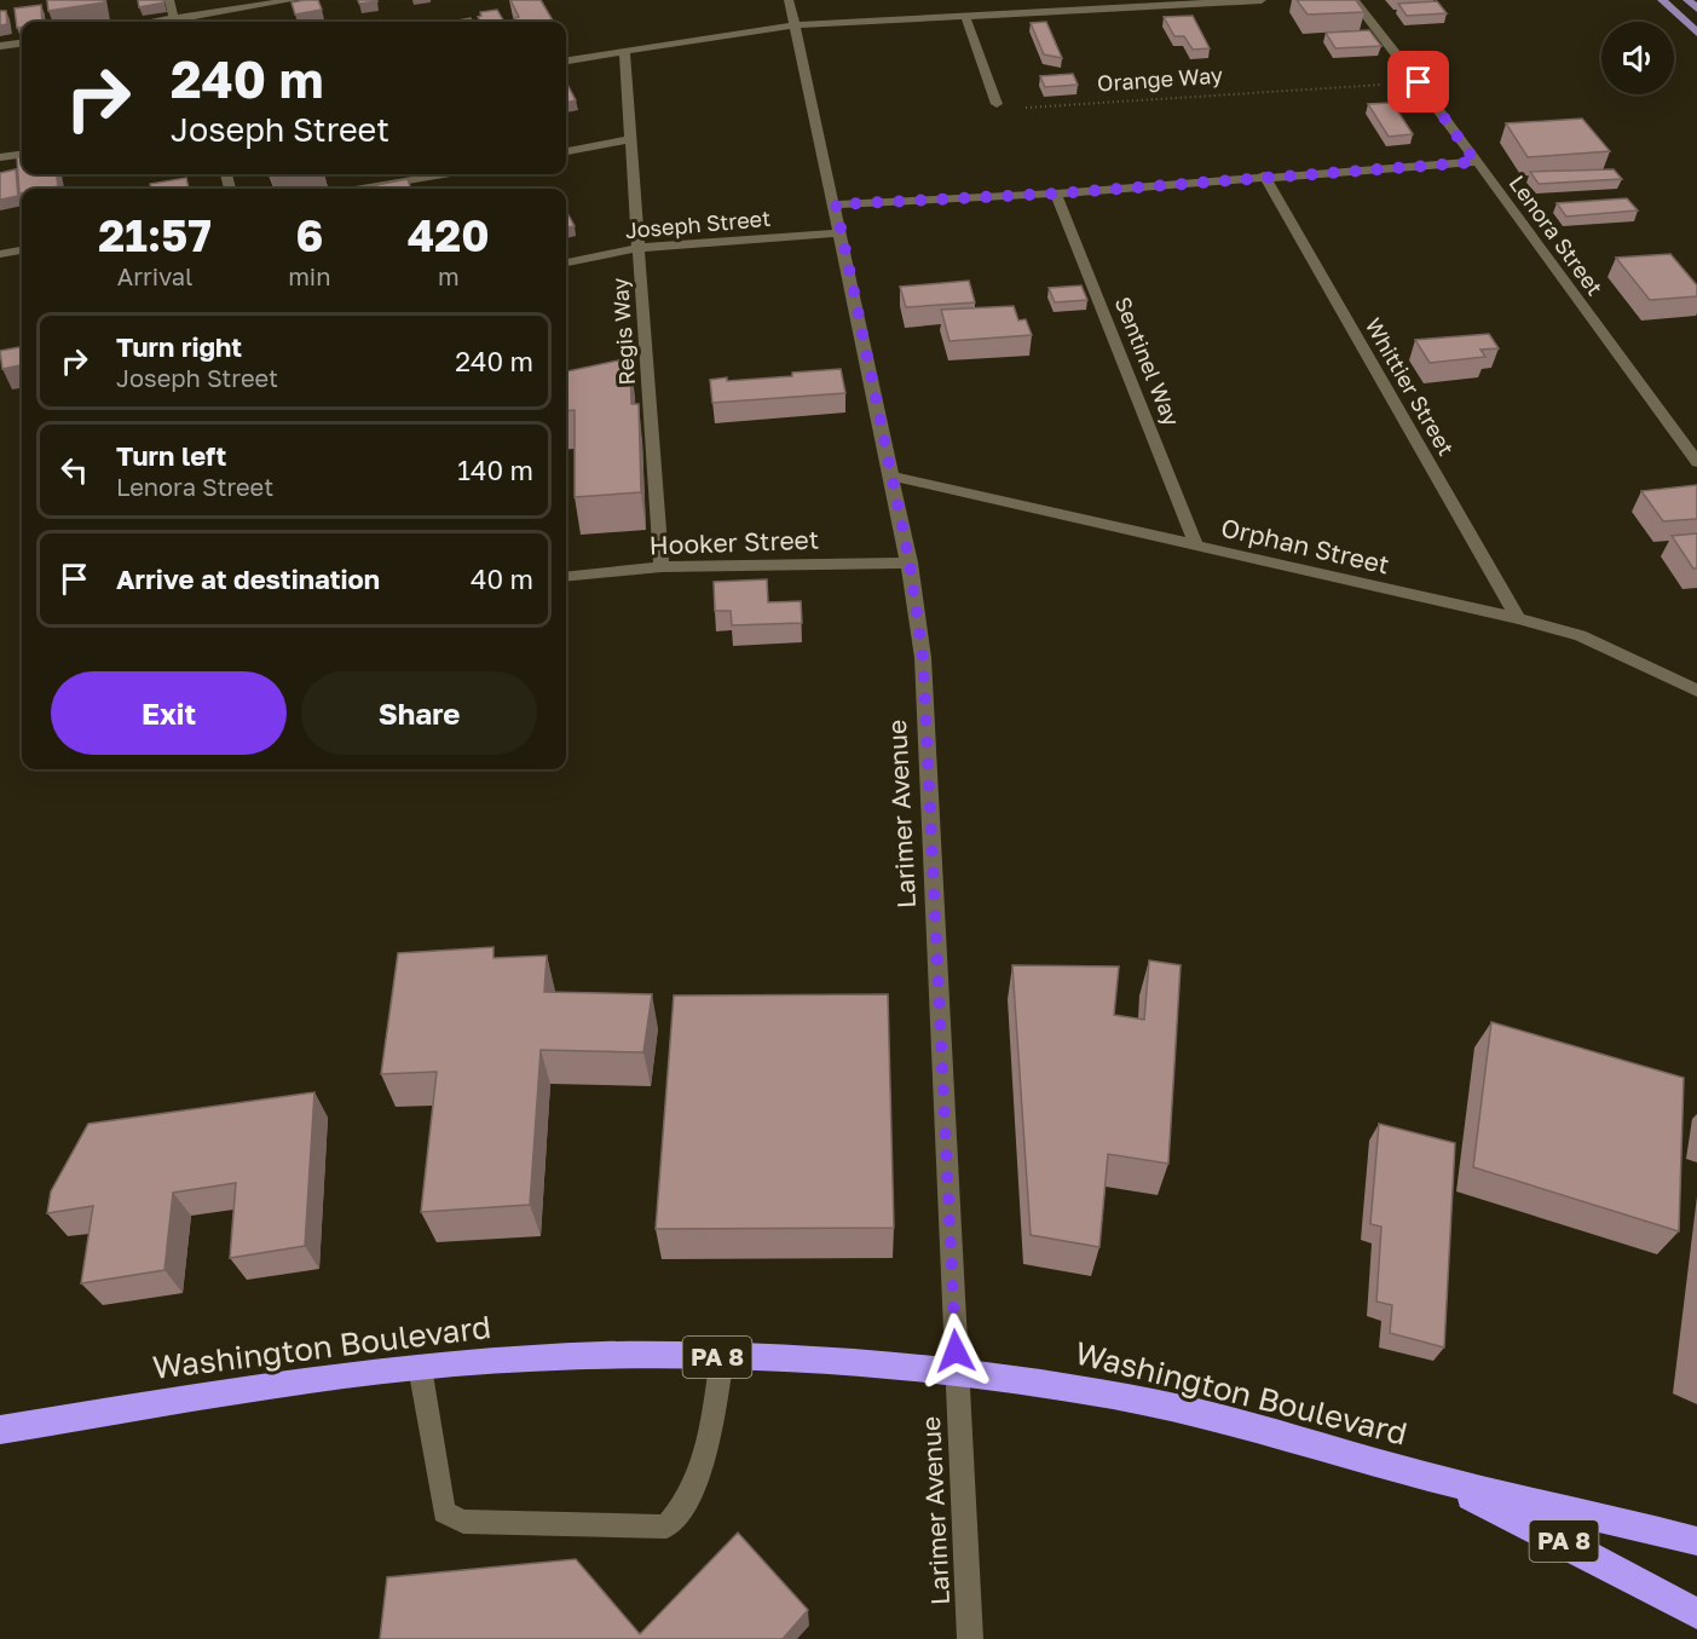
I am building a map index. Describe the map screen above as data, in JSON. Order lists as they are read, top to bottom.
{
  "streets": {
    "highway": ["Washington Boulevard", "PA 8"],
    "street": [
      "Joseph Street",
      "Lenora Street",
      "Regis Way",
      "Sentinel Way",
      "Whittier Street",
      "Hooker Street",
      "Orphan Street",
      "Larimer Avenue"
    ],
    "path": ["Orange Way"]
  },
  "crossings": [
    ["Orange Way", "Lenora Street"],
    ["Joseph Street", "Regis Way"],
    ["Joseph Street", "Larimer Avenue"],
    ["Regis Way", "Hooker Street"],
    ["Sentinel Way", "Orphan Street"],
    ["Whittier Street", "Orphan Street"],
    ["Hooker Street", "Larimer Avenue"],
    ["Orphan Street", "Larimer Avenue"]
  ],
  "page": {
    "turn": ["240 m", "Joseph Street"],
    "eta": [
      "21:57",
      "Arrival",
      "6",
      "min",
      "420",
      "m"
    ],
    "list": [
      {
        "name": "Turn right",
        "note": "Joseph Street",
        "value": "240 m"
      },
      {
        "name": "Turn left",
        "note": "Lenora Street",
        "value": "140 m"
      },
      {
        "name": "Arrive at destination",
        "value": "40 m"
      }
    ],
    "buttons": ["Exit", "Share"]
  }
}
